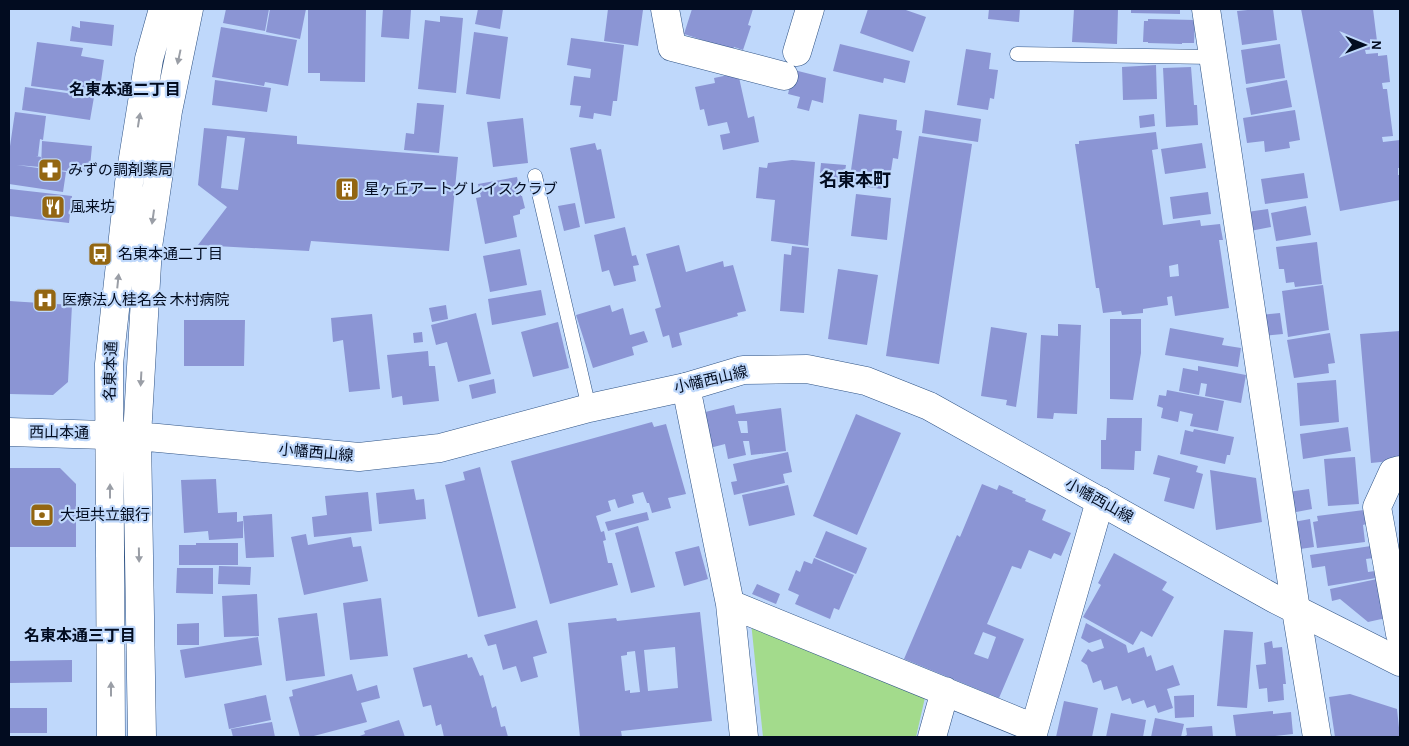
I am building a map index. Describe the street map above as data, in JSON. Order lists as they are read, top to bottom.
{
  "streets": {
    "street": ["名東本通", "小幡西山線", "西山本通"]
  },
  "crossings": [
    ["名東本通", "小幡西山線"],
    ["名東本通", "西山本通"],
    ["小幡西山線", "西山本通"]
  ],
  "districts": ["名東本通二丁目", "名東本町", "名東本通三丁目"],
  "places": {
    "pharmacy": ["みずの調剤薬局"],
    "building": ["星ヶ丘アートグレイスクラブ"],
    "restaurant": ["風来坊"],
    "bus stop": ["名東本通二丁目"],
    "hospital": ["医療法人桂名会 木村病院"],
    "bank": ["大垣共立銀行"]
  },
  "north": "right"
}
